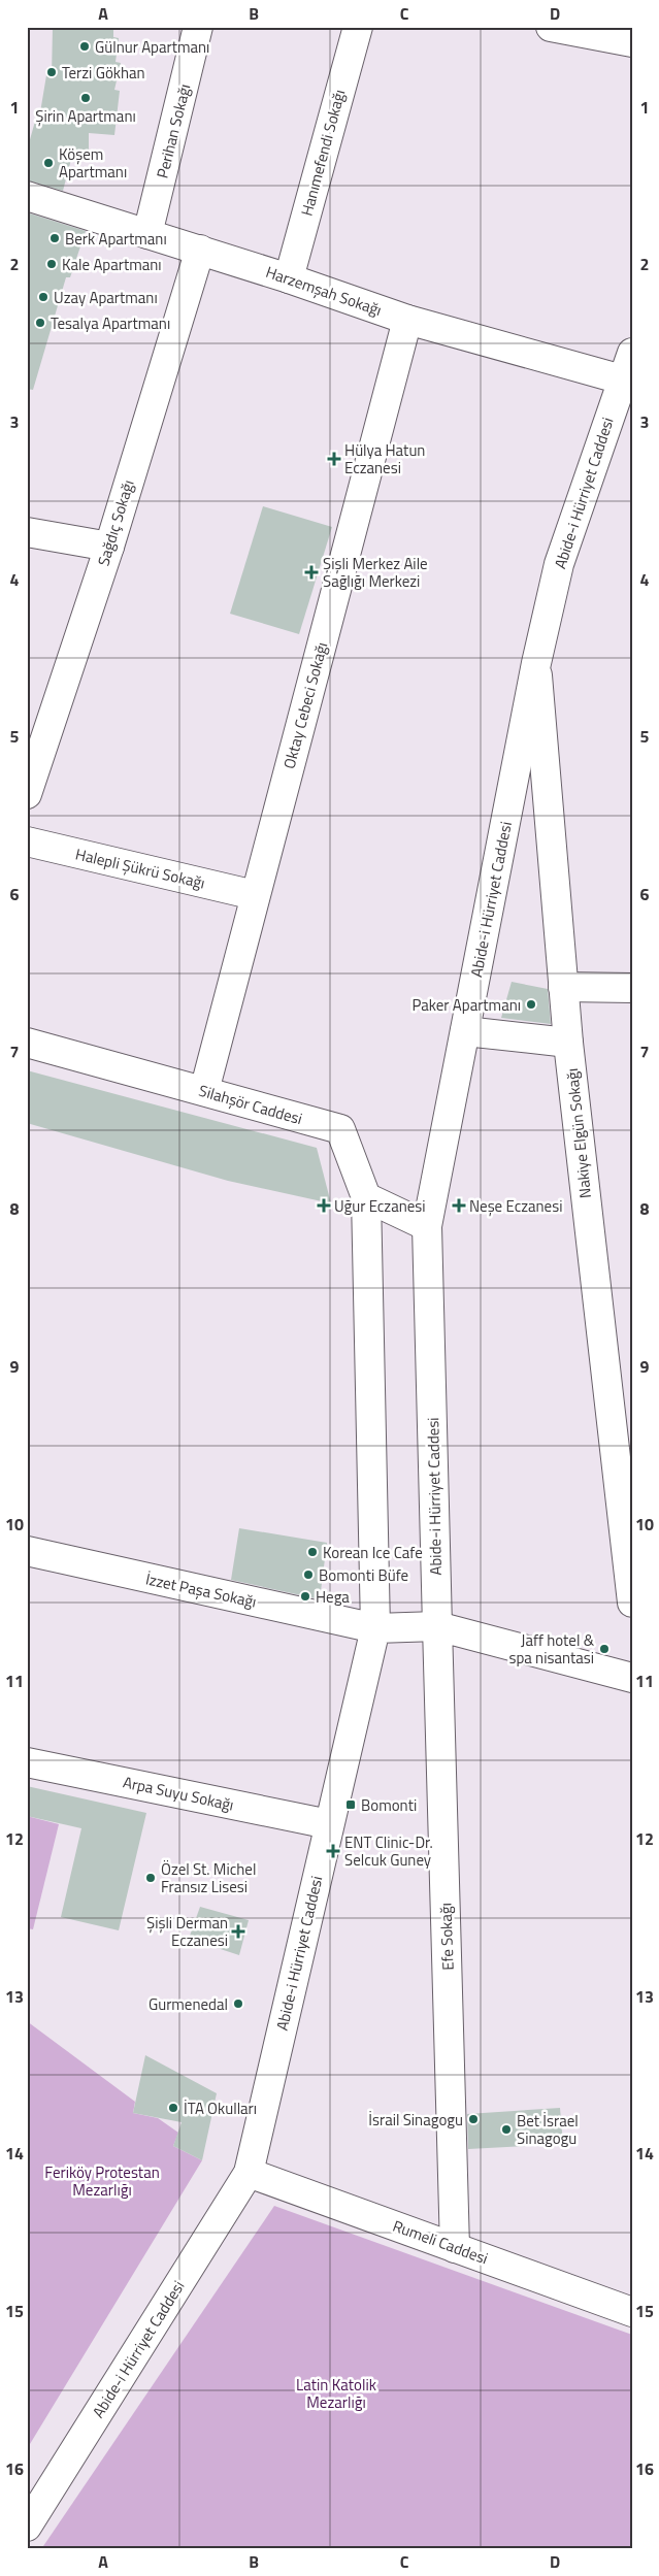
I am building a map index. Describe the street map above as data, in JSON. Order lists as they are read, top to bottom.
{
  "streets": {
    "street": [
      "Perihan Sokağı",
      "Hanımefendi Sokağı",
      "Harzemşah Sokağı",
      "Abide-i Hürriyet Caddesi",
      "Sağdıç Sokağı",
      "Oktay Cebeci Sokağı",
      "Halepli Şükrü Sokağı",
      "Silahşör Caddesi",
      "Nakiye Elgün Sokağı",
      "İzzet Paşa Sokağı",
      "Arpa Suyu Sokağı",
      "Efe Sokağı",
      "Rumeli Caddesi"
    ]
  },
  "crossings": [
    ["Perihan Sokağı", "Harzemşah Sokağı"],
    ["Hanımefendi Sokağı", "Harzemşah Sokağı"],
    ["Harzemşah Sokağı", "Abide-i Hürriyet Caddesi"],
    ["Harzemşah Sokağı", "Sağdıç Sokağı"],
    ["Harzemşah Sokağı", "Oktay Cebeci Sokağı"],
    ["Abide-i Hürriyet Caddesi", "Silahşör Caddesi"],
    ["Abide-i Hürriyet Caddesi", "Nakiye Elgün Sokağı"],
    ["Abide-i Hürriyet Caddesi", "İzzet Paşa Sokağı"],
    ["Abide-i Hürriyet Caddesi", "Arpa Suyu Sokağı"],
    ["Abide-i Hürriyet Caddesi", "Efe Sokağı"],
    ["Abide-i Hürriyet Caddesi", "Rumeli Caddesi"],
    ["Oktay Cebeci Sokağı", "Halepli Şükrü Sokağı"],
    ["Oktay Cebeci Sokağı", "Silahşör Caddesi"],
    ["Efe Sokağı", "Rumeli Caddesi"]
  ],
  "parks": ["Feriköy Protestan Mezarlığı", "Latin Katolik Mezarlığı"],
  "places": {
    "other": [
      "Gülnur Apartmanı",
      "Terzi Gökhan",
      "Şirin Apartmanı",
      "Köşem Apartmanı",
      "Berk Apartmanı",
      "Kale Apartmanı",
      "Uzay Apartmanı",
      "Tesalya Apartmanı",
      "Paker Apartmanı",
      "Korean Ice Cafe",
      "Bomonti Büfe",
      "Hega",
      "Jaff hotel & spa nisantasi",
      "Özel St. Michel Fransız Lisesi",
      "Gurmenedal",
      "İTA Okulları",
      "İsrail Sinagogu",
      "Bet İsrael Sinagogu"
    ],
    "health": [
      "Hülya Hatun Eczanesi",
      "Şişli Merkez Aile Sağlığı Merkezi",
      "Uğur Eczanesi",
      "Neşe Eczanesi",
      "ENT Clinic-Dr. Selcuk Guney",
      "Şişli Derman Eczanesi"
    ],
    "transit": ["Bomonti"]
  },
  "grid": {
    "columns": [
      "A",
      "B",
      "C",
      "D"
    ],
    "rows": [
      "1",
      "2",
      "3",
      "4",
      "5",
      "6",
      "7",
      "8",
      "9",
      "10",
      "11",
      "12",
      "13",
      "14",
      "15",
      "16"
    ]
  }
}
